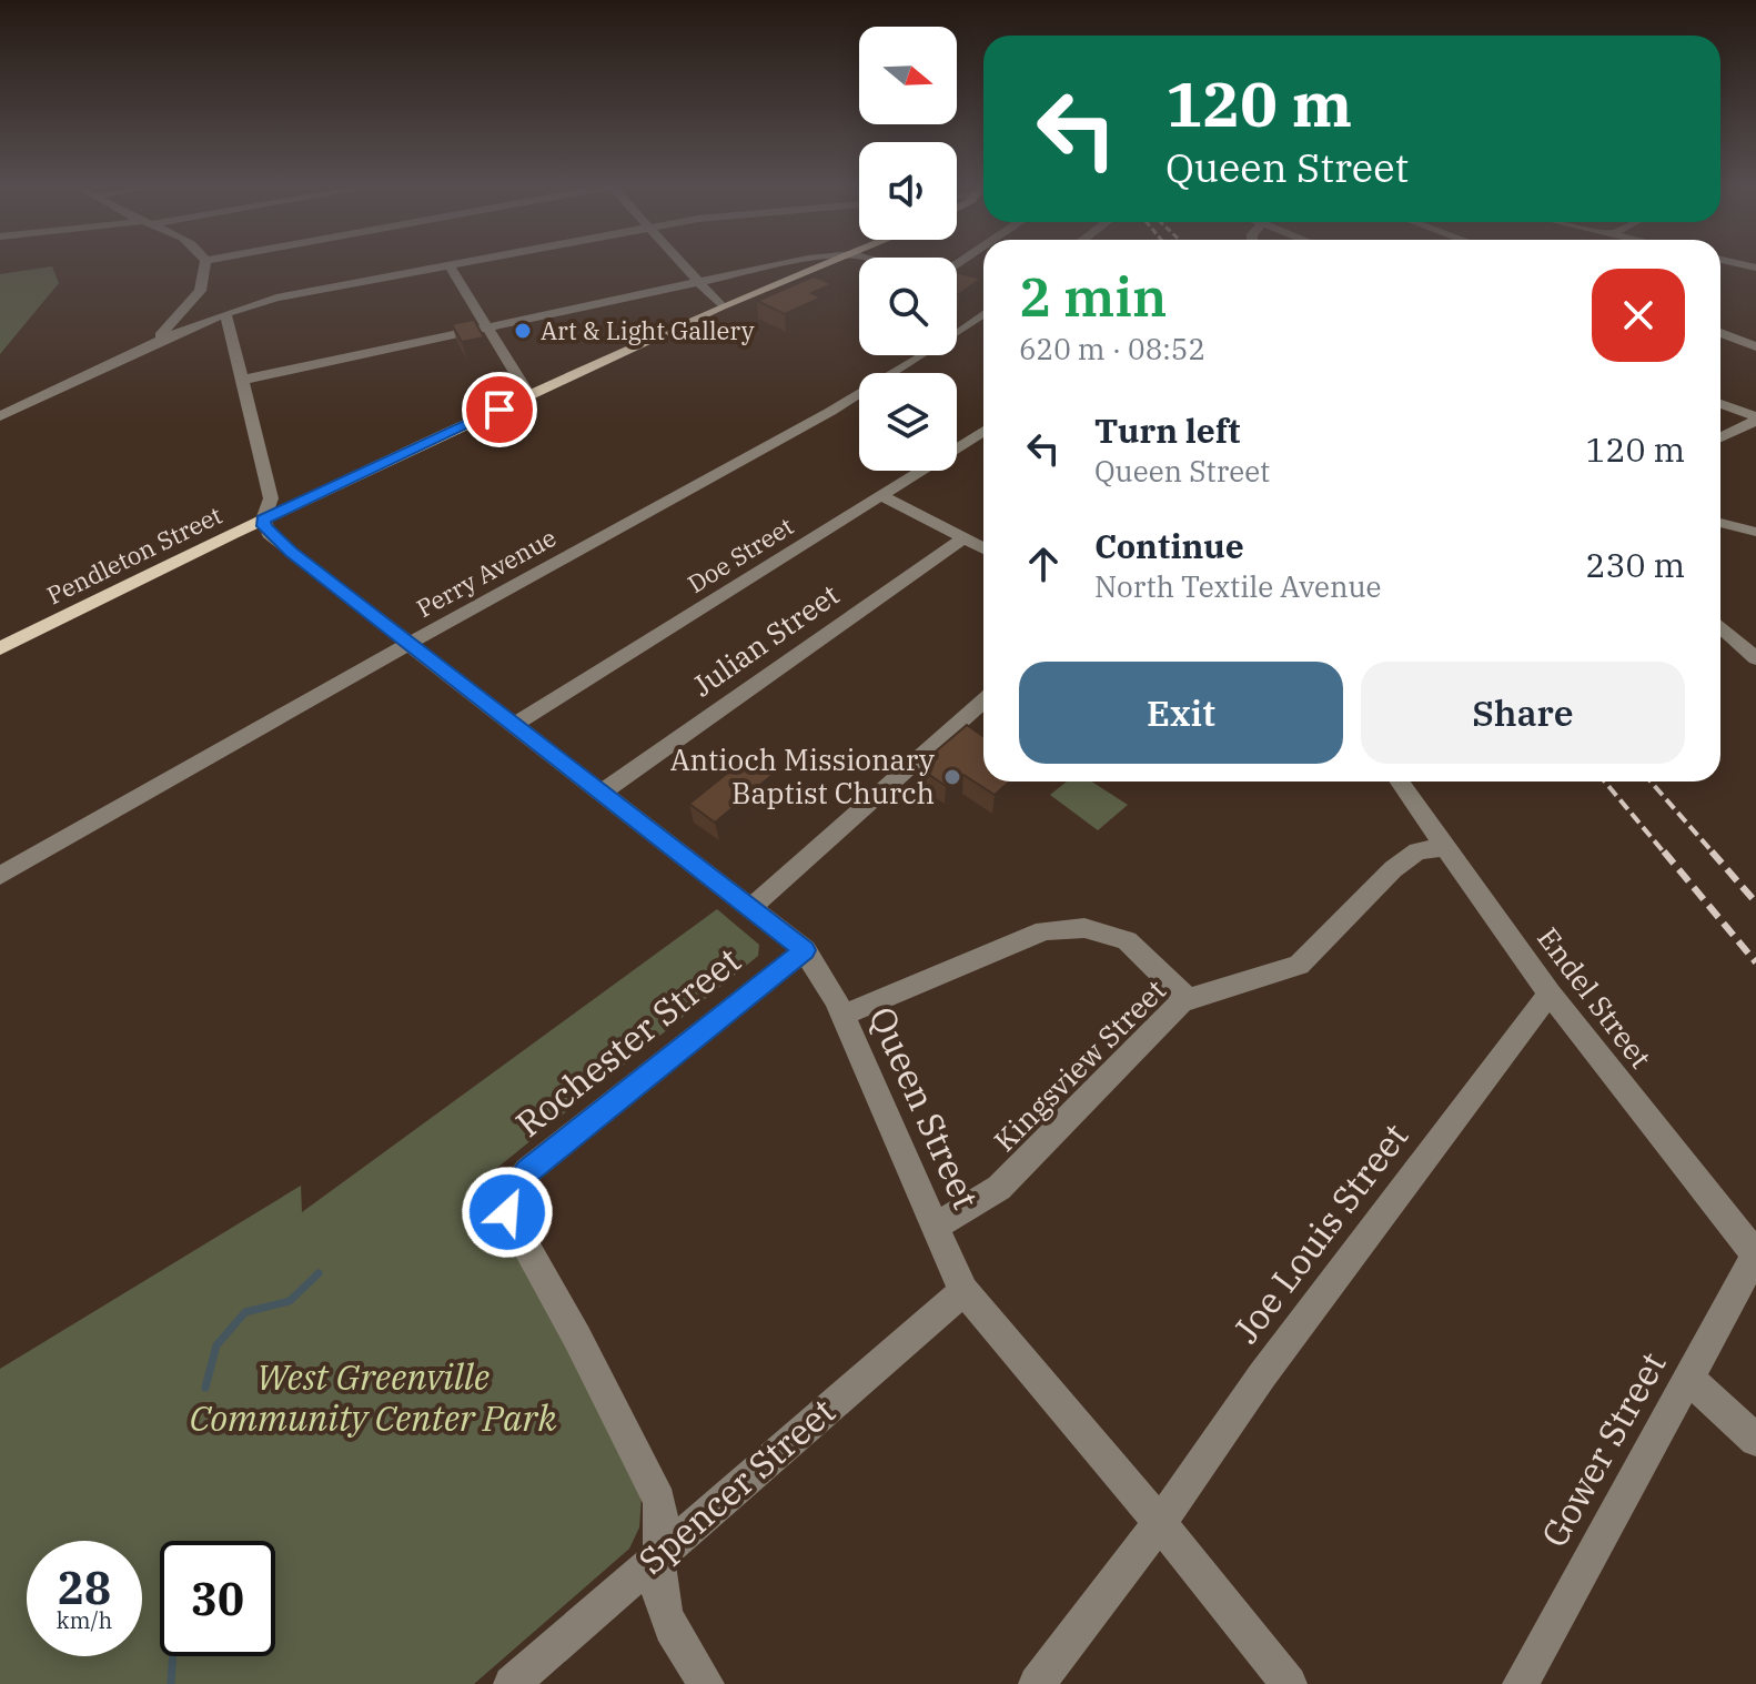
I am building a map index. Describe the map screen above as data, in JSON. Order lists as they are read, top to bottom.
{
  "streets": {
    "main road": ["Pendleton Street"],
    "street": [
      "Doe Street",
      "Perry Avenue",
      "Julian Street",
      "Endel Street",
      "Rochester Street",
      "Kingsview Street",
      "Queen Street",
      "Joe Louis Street",
      "Gower Street",
      "Spencer Street"
    ]
  },
  "crossings": [
    ["Pendleton Street", "Queen Street"],
    ["Doe Street", "Queen Street"],
    ["Perry Avenue", "Queen Street"],
    ["Julian Street", "Queen Street"],
    ["Endel Street", "Kingsview Street"],
    ["Endel Street", "Joe Louis Street"],
    ["Endel Street", "Gower Street"],
    ["Rochester Street", "Queen Street"],
    ["Rochester Street", "Spencer Street"],
    ["Kingsview Street", "Queen Street"],
    ["Queen Street", "Joe Louis Street"],
    ["Queen Street", "Spencer Street"]
  ],
  "parks": ["West Greenville Community Center Park"],
  "places": ["Art & Light Gallery", "Antioch Missionary Baptist Church"],
  "north": "right",
  "page": {
    "turn": ["120 m", "Queen Street"],
    "heading": ["2 min", "620 m · 08:52"],
    "list": [
      {
        "name": "Turn left",
        "note": "Queen Street",
        "value": "120 m"
      },
      {
        "name": "Continue",
        "note": "North Textile Avenue",
        "value": "230 m"
      }
    ],
    "buttons": ["Exit", "Share"],
    "speed": "28 km/h",
    "limit": "30"
  }
}
